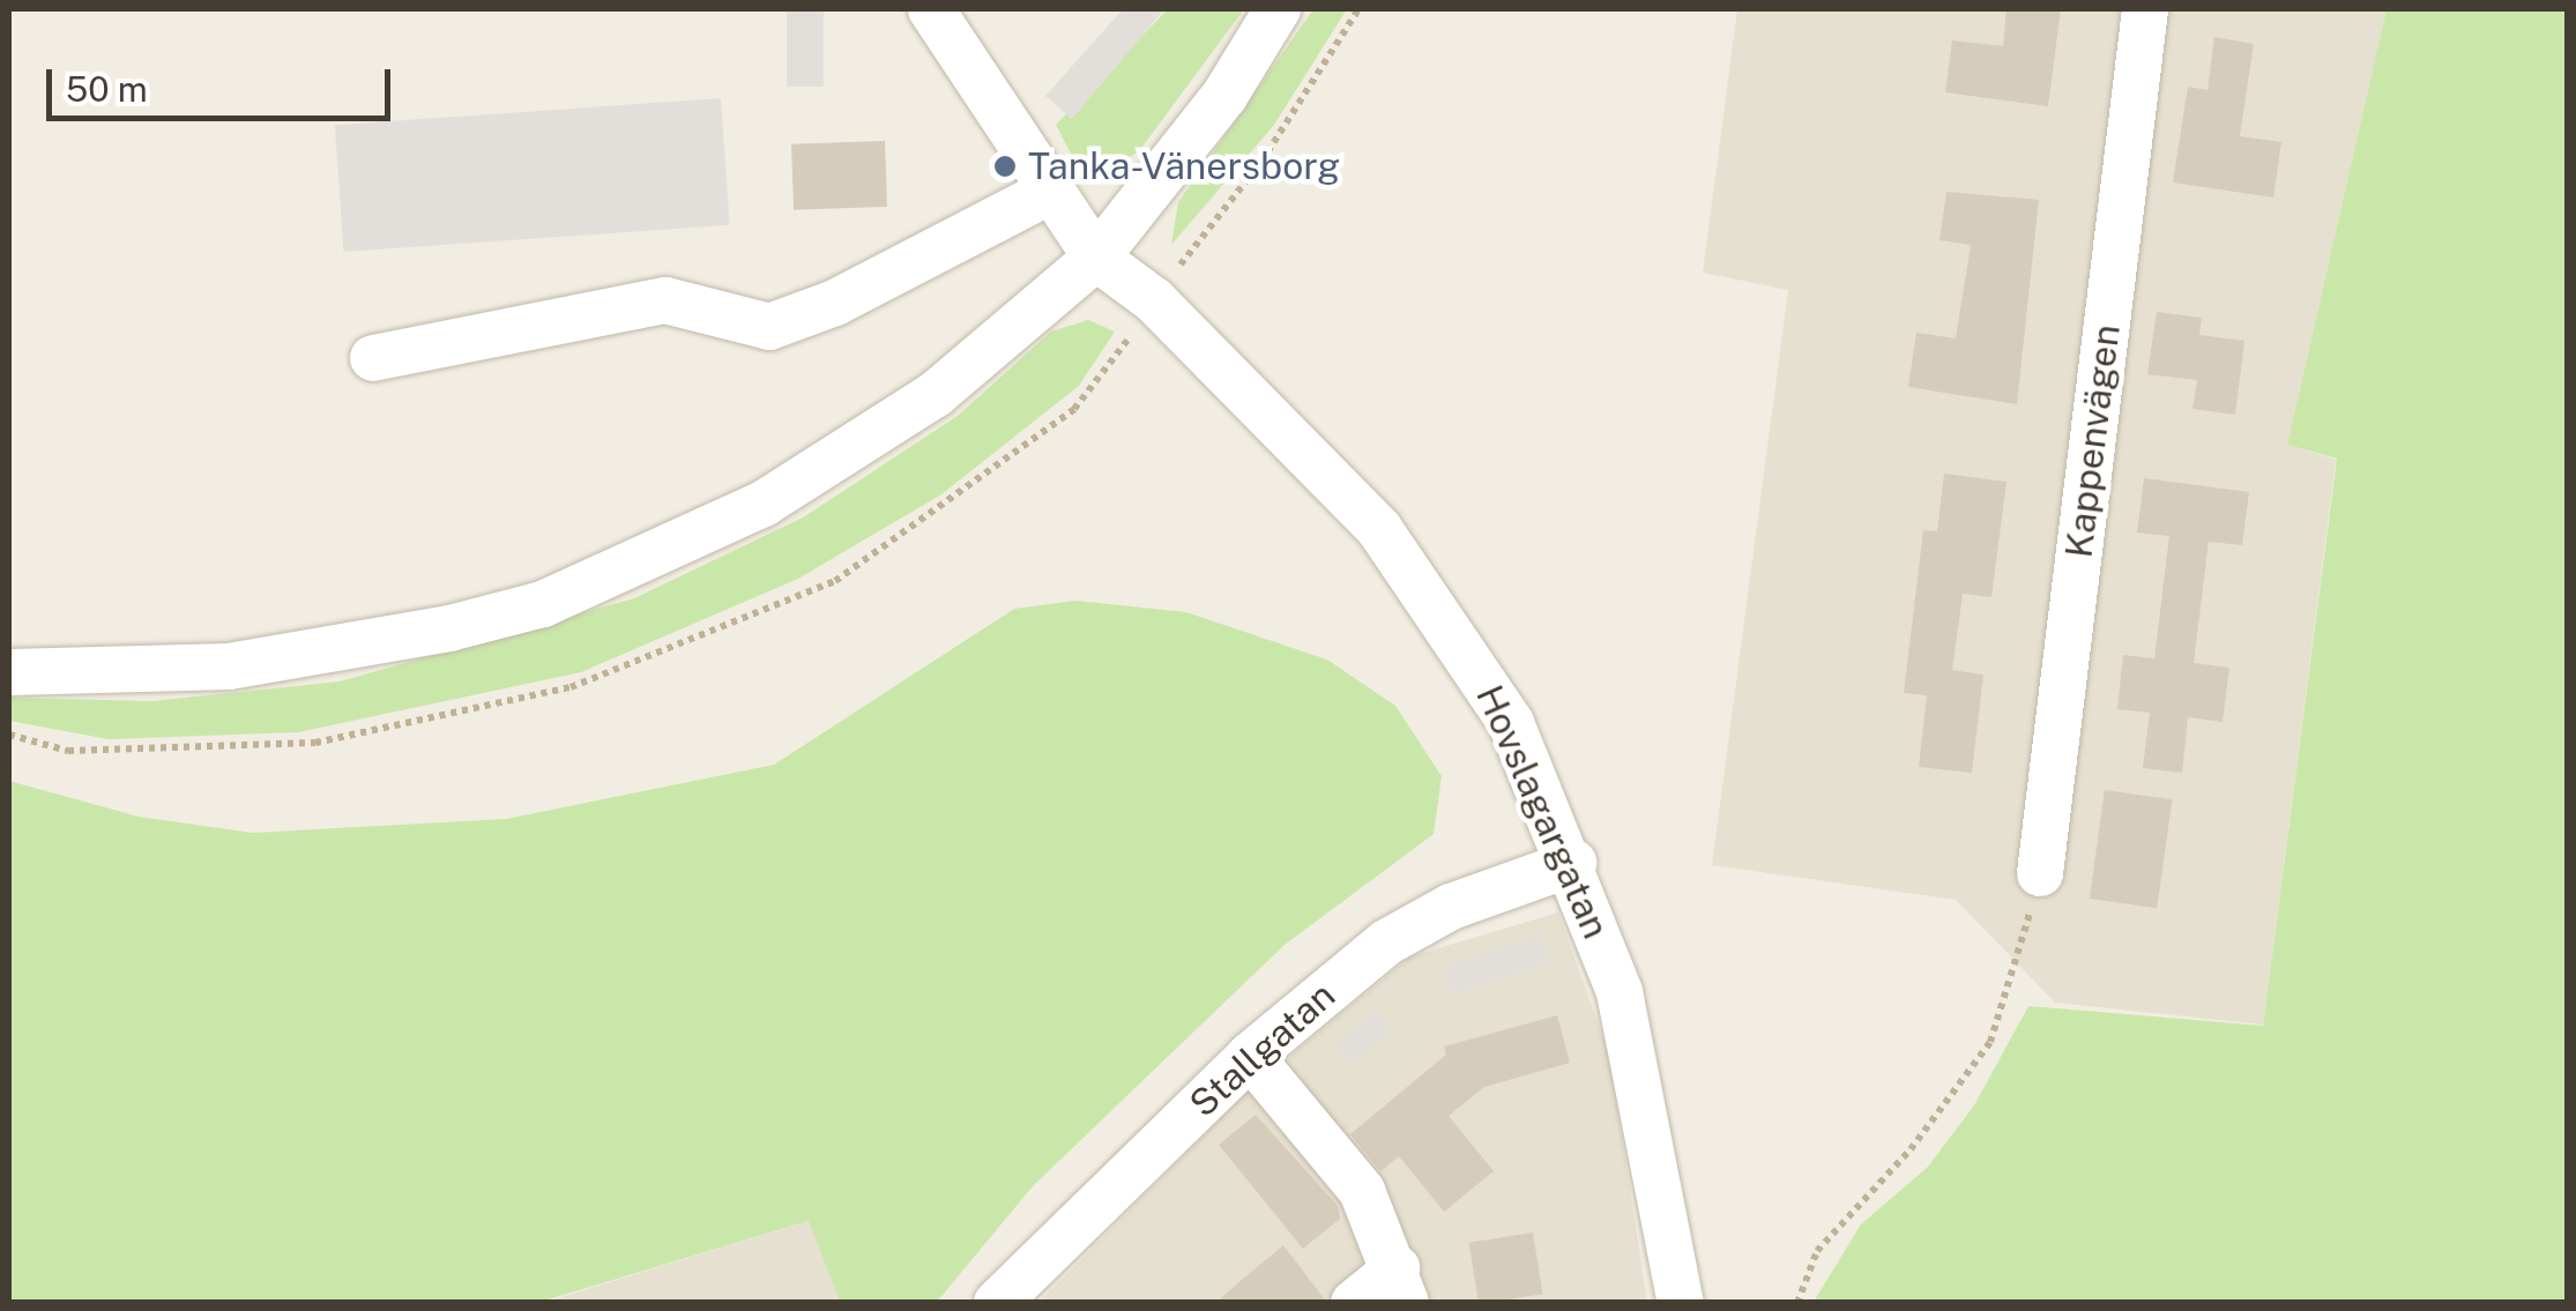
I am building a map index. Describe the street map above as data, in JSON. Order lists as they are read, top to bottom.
{
  "streets": {
    "street": ["Kappenvägen", "Hovslagargatan", "Stallgatan"]
  },
  "crossings": [
    ["Hovslagargatan", "Stallgatan"]
  ],
  "places": ["Tanka-Vänersborg"],
  "scale_bar": "50 m"
}
